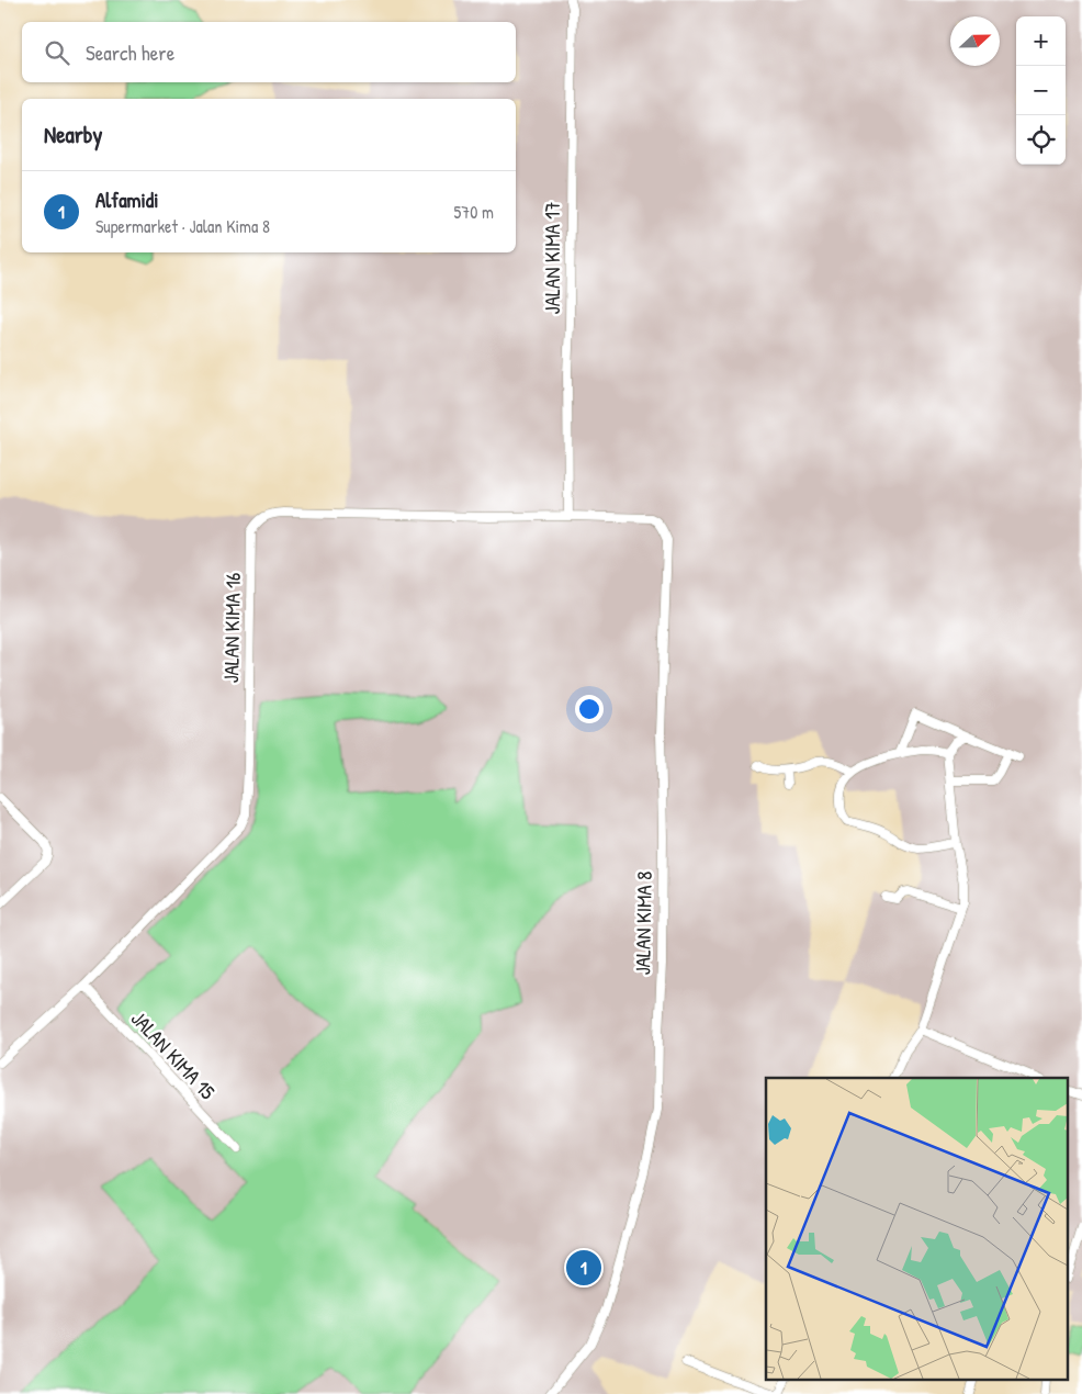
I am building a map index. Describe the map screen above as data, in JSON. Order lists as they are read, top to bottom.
{
  "streets": {
    "street": [
      "JALAN KIMA 17",
      "JALAN KIMA 16",
      "JALAN KIMA 8",
      "JALAN KIMA 15"
    ]
  },
  "crossings": [
    ["JALAN KIMA 17", "JALAN KIMA 16"],
    ["JALAN KIMA 17", "JALAN KIMA 8"],
    ["JALAN KIMA 16", "JALAN KIMA 8"],
    ["JALAN KIMA 16", "JALAN KIMA 15"]
  ],
  "north": "right",
  "page": {
    "map_buttons": ["+", "−"],
    "search": "Search here",
    "heading": "Nearby",
    "list": [
      {
        "mark": "1",
        "name": "Alfamidi",
        "note": "Supermarket · Jalan Kima 8",
        "value": "570 m"
      }
    ],
    "pins": "1"
  }
}
